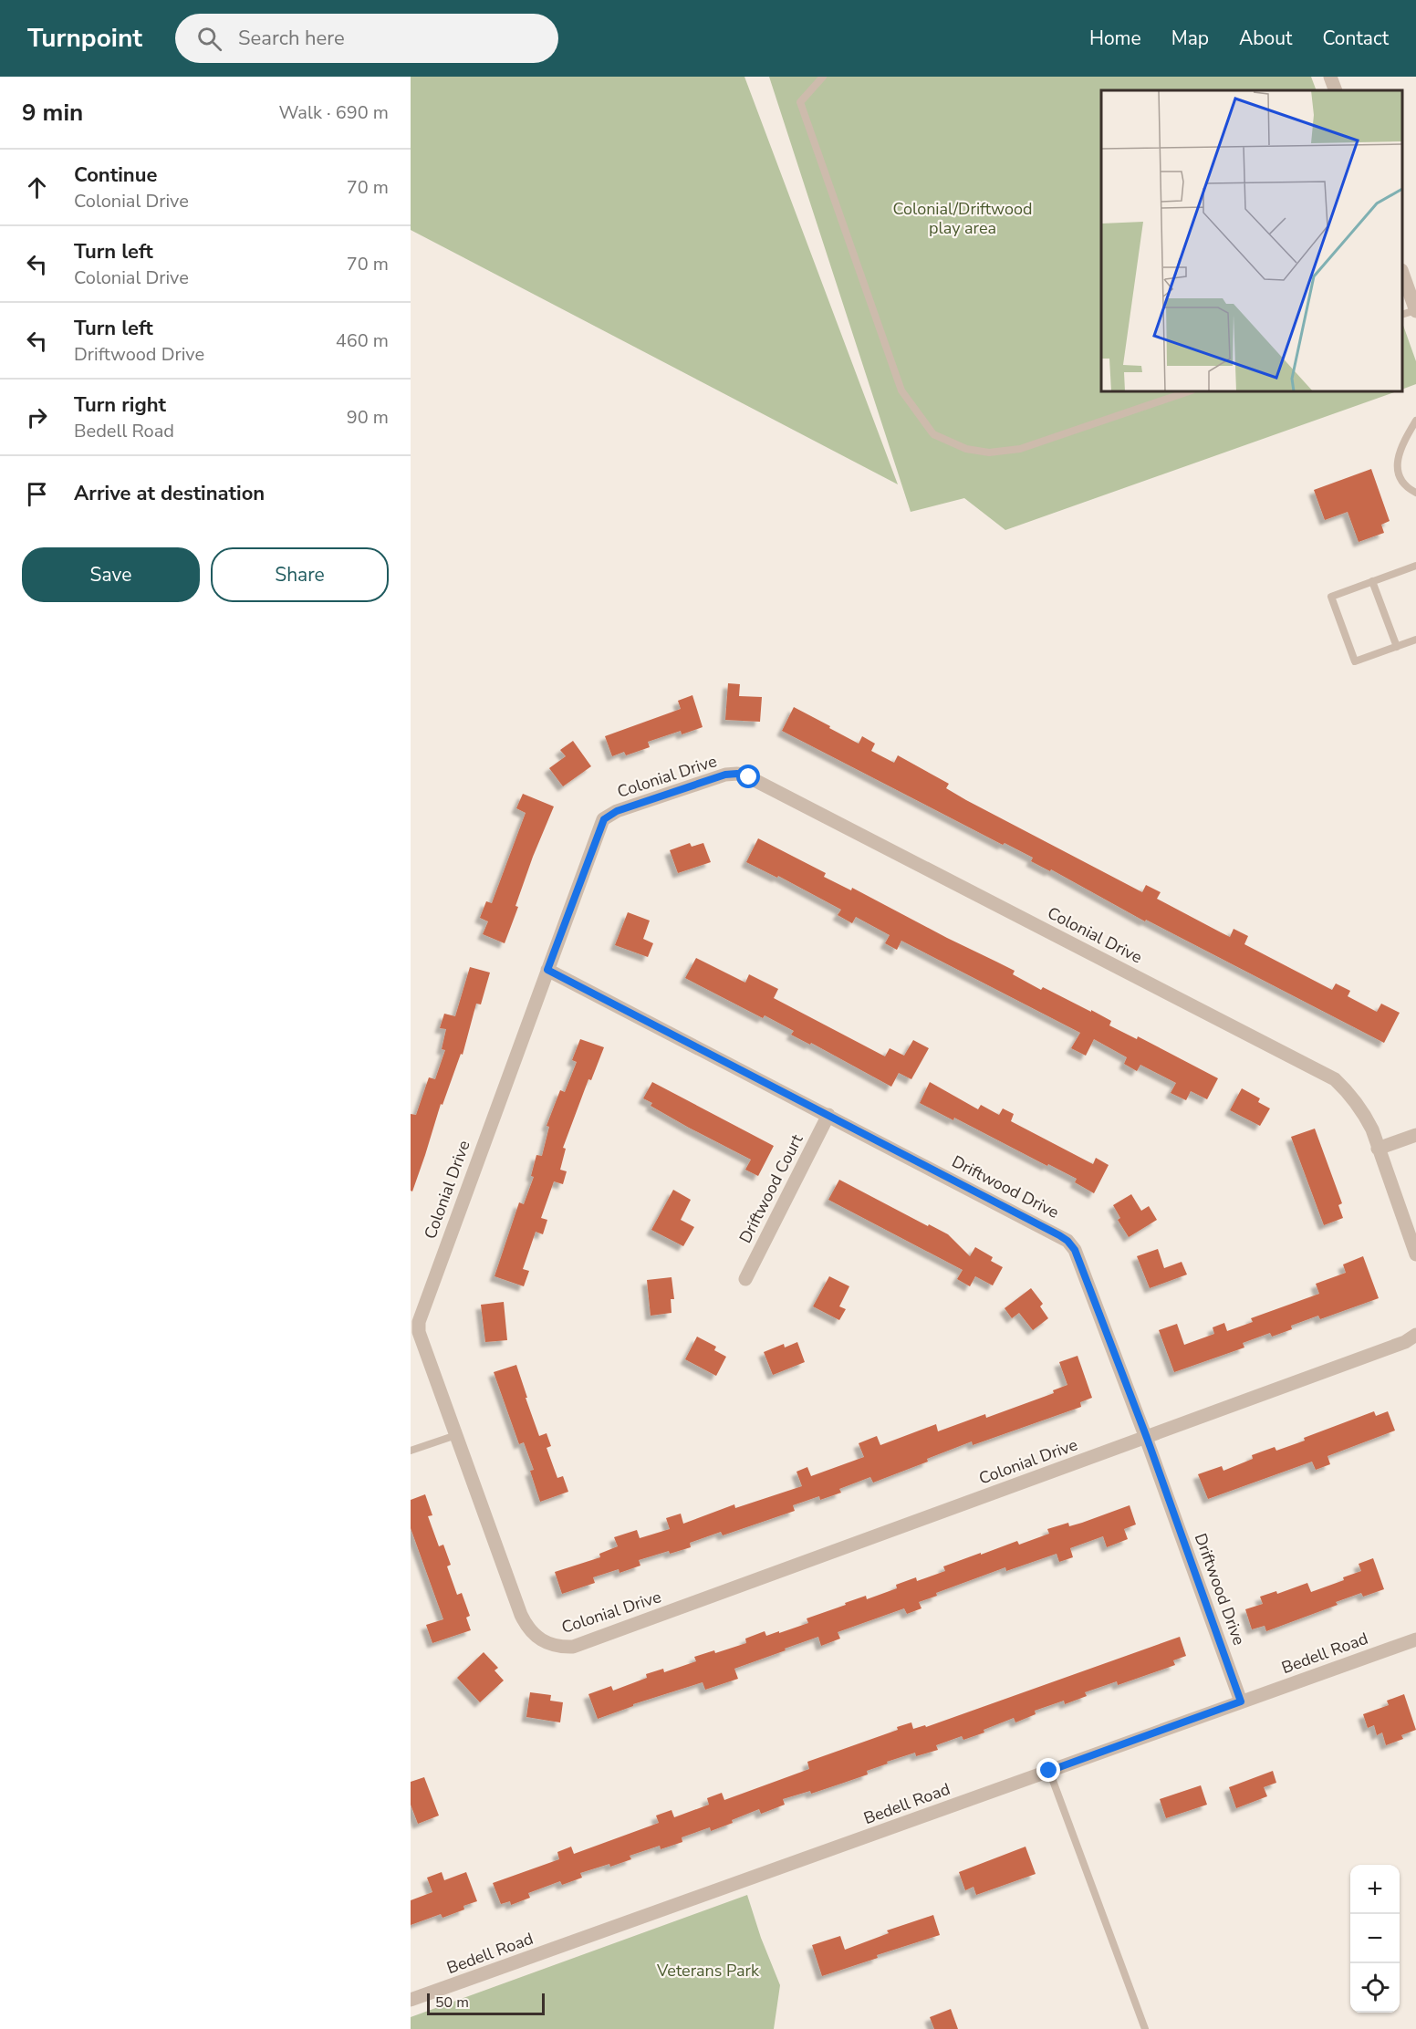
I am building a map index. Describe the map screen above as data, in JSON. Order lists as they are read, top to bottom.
{
  "streets": {
    "street": [
      "Colonial Drive",
      "Driftwood Drive",
      "Driftwood Court",
      "Bedell Road"
    ]
  },
  "crossings": [
    ["Colonial Drive", "Driftwood Drive"],
    ["Driftwood Drive", "Driftwood Court"],
    ["Driftwood Drive", "Bedell Road"]
  ],
  "parks": ["Colonial/Driftwood play area", "Veterans Park"],
  "scale_bar": "50 m",
  "page": {
    "header": "Turnpoint",
    "search": "Search here",
    "nav": [
      "Home",
      "Map",
      "About",
      "Contact"
    ],
    "heading": ["9 min", "Walk · 690 m"],
    "list": [
      ["Continue", "Colonial Drive", "70 m"],
      ["Turn left", "Colonial Drive", "70 m"],
      ["Turn left", "Driftwood Drive", "460 m"],
      ["Turn right", "Bedell Road", "90 m"],
      "Arrive at destination"
    ],
    "buttons": ["Save", "Share"],
    "map_buttons": ["+", "−"],
    "scale": "50 m"
  }
}
